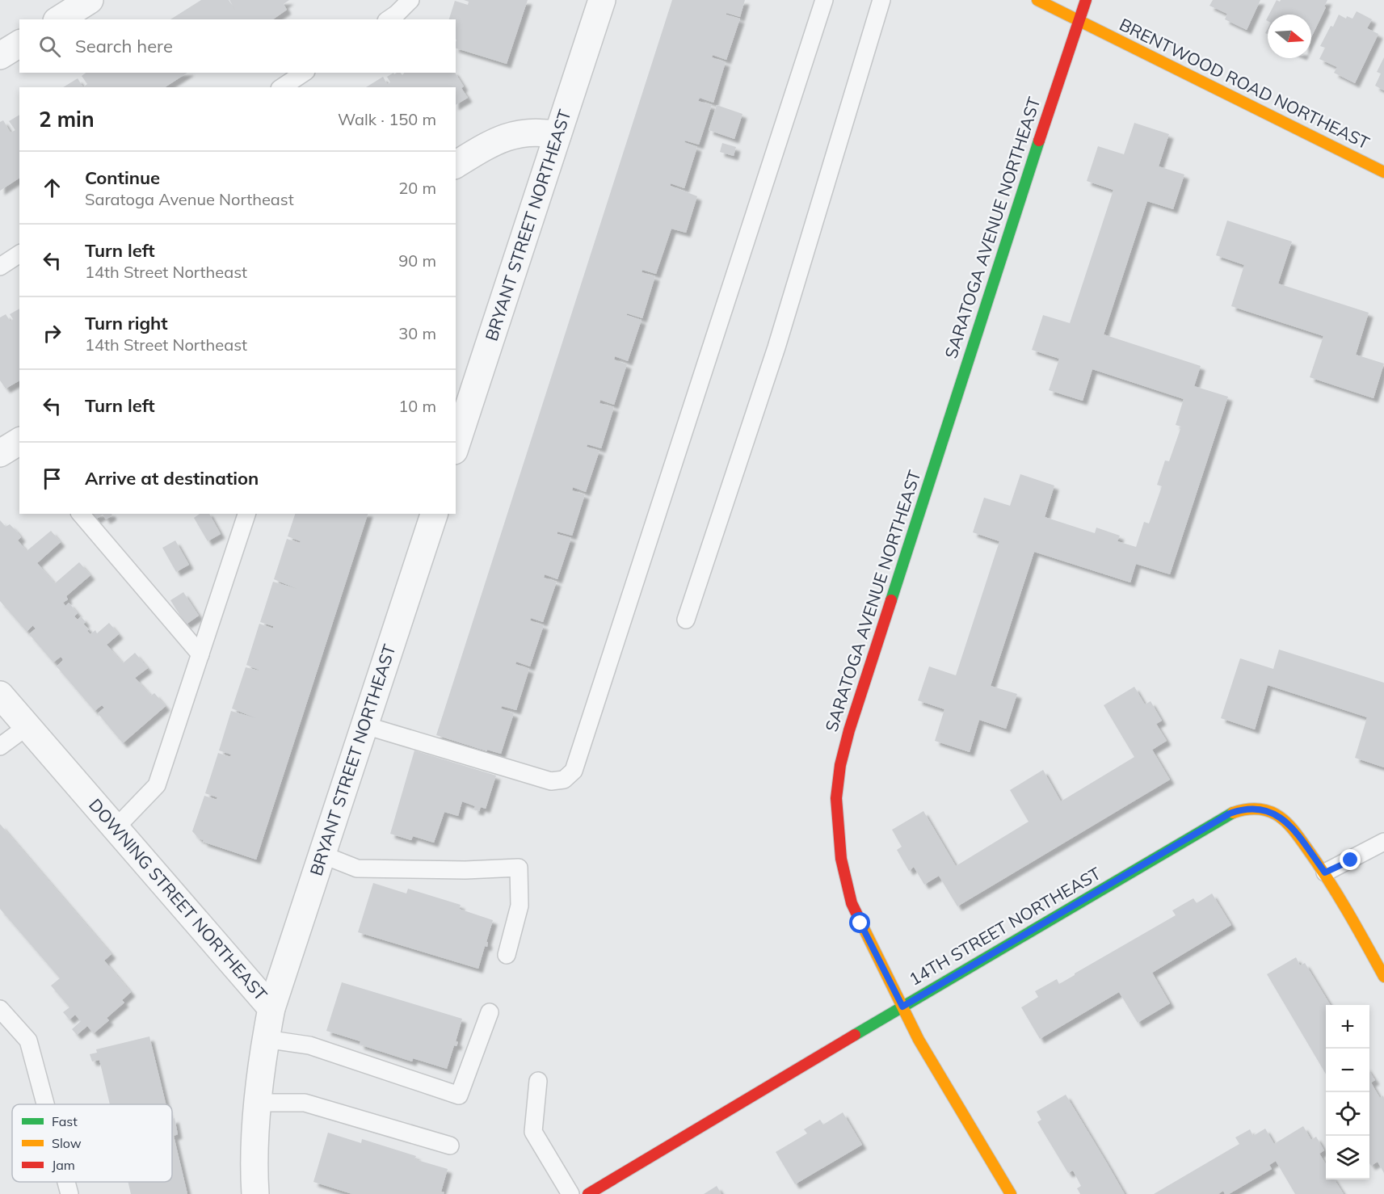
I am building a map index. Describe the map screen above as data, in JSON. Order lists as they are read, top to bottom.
{
  "streets": {
    "street": [
      "BRENTWOOD ROAD NORTHEAST",
      "BRYANT STREET NORTHEAST",
      "SARATOGA AVENUE NORTHEAST",
      "DOWNING STREET NORTHEAST",
      "14TH STREET NORTHEAST"
    ]
  },
  "crossings": [
    ["BRENTWOOD ROAD NORTHEAST", "SARATOGA AVENUE NORTHEAST"],
    ["BRYANT STREET NORTHEAST", "DOWNING STREET NORTHEAST"],
    ["SARATOGA AVENUE NORTHEAST", "14TH STREET NORTHEAST"]
  ],
  "legend": ["Fast", "Slow", "Jam"],
  "north": "right",
  "page": {
    "search": "Search here",
    "heading": ["2 min", "Walk · 150 m"],
    "list": [
      ["Continue", "Saratoga Avenue Northeast", "20 m"],
      ["Turn left", "14th Street Northeast", "90 m"],
      ["Turn right", "14th Street Northeast", "30 m"],
      ["Turn left", "10 m"],
      "Arrive at destination"
    ],
    "map_buttons": ["+", "−"]
  }
}
